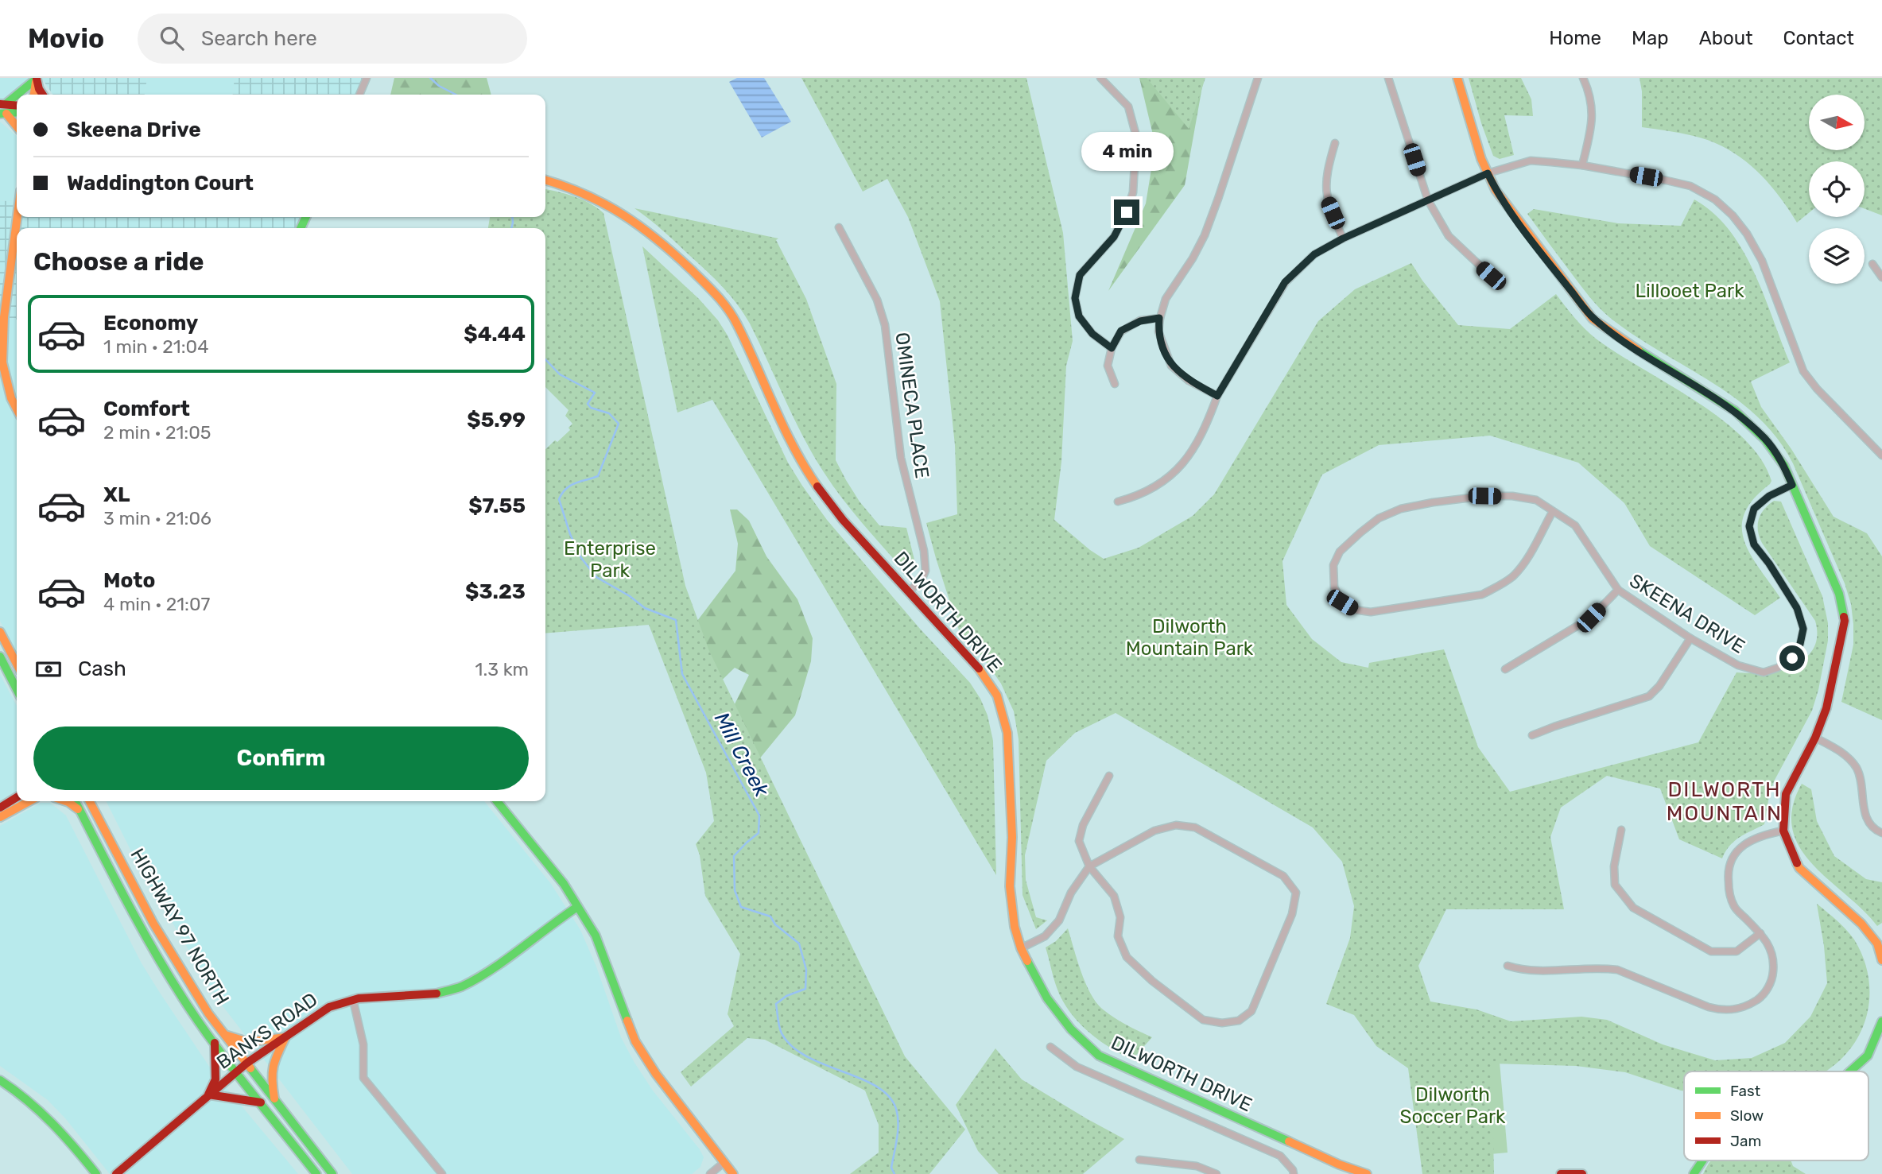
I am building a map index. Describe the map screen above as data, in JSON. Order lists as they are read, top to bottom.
{
  "streets": {
    "main road": ["DILWORTH DRIVE", "HIGHWAY 97 NORTH", "BANKS ROAD"],
    "street": ["OMINECA PLACE", "SKEENA DRIVE"]
  },
  "crossings": [
    ["OMINECA PLACE", "DILWORTH DRIVE"],
    ["HIGHWAY 97 NORTH", "BANKS ROAD"]
  ],
  "districts": ["DILWORTH MOUNTAIN"],
  "water": ["Mill Creek"],
  "parks": [
    "Lillooet Park",
    "Enterprise Park",
    "Dilworth Mountain Park",
    "Dilworth Soccer Park"
  ],
  "legend": ["Fast", "Slow", "Jam"],
  "north": "right",
  "page": {
    "header": "Movio",
    "search": "Search here",
    "nav": [
      "Home",
      "Map",
      "About",
      "Contact"
    ],
    "banner": ["Skeena Drive", "Waddington Court"],
    "bubble": "4 min",
    "heading": "Choose a ride",
    "list": [
      {
        "name": "Economy",
        "note": "1 min · 21:04",
        "value": "$4.44"
      },
      {
        "name": "Comfort",
        "note": "2 min · 21:05",
        "value": "$5.99"
      },
      {
        "name": "XL",
        "note": "3 min · 21:06",
        "value": "$7.55"
      },
      {
        "name": "Moto",
        "note": "4 min · 21:07",
        "value": "$3.23"
      }
    ],
    "pay": ["Cash", "1.3 km"],
    "buttons": "Confirm"
  }
}
